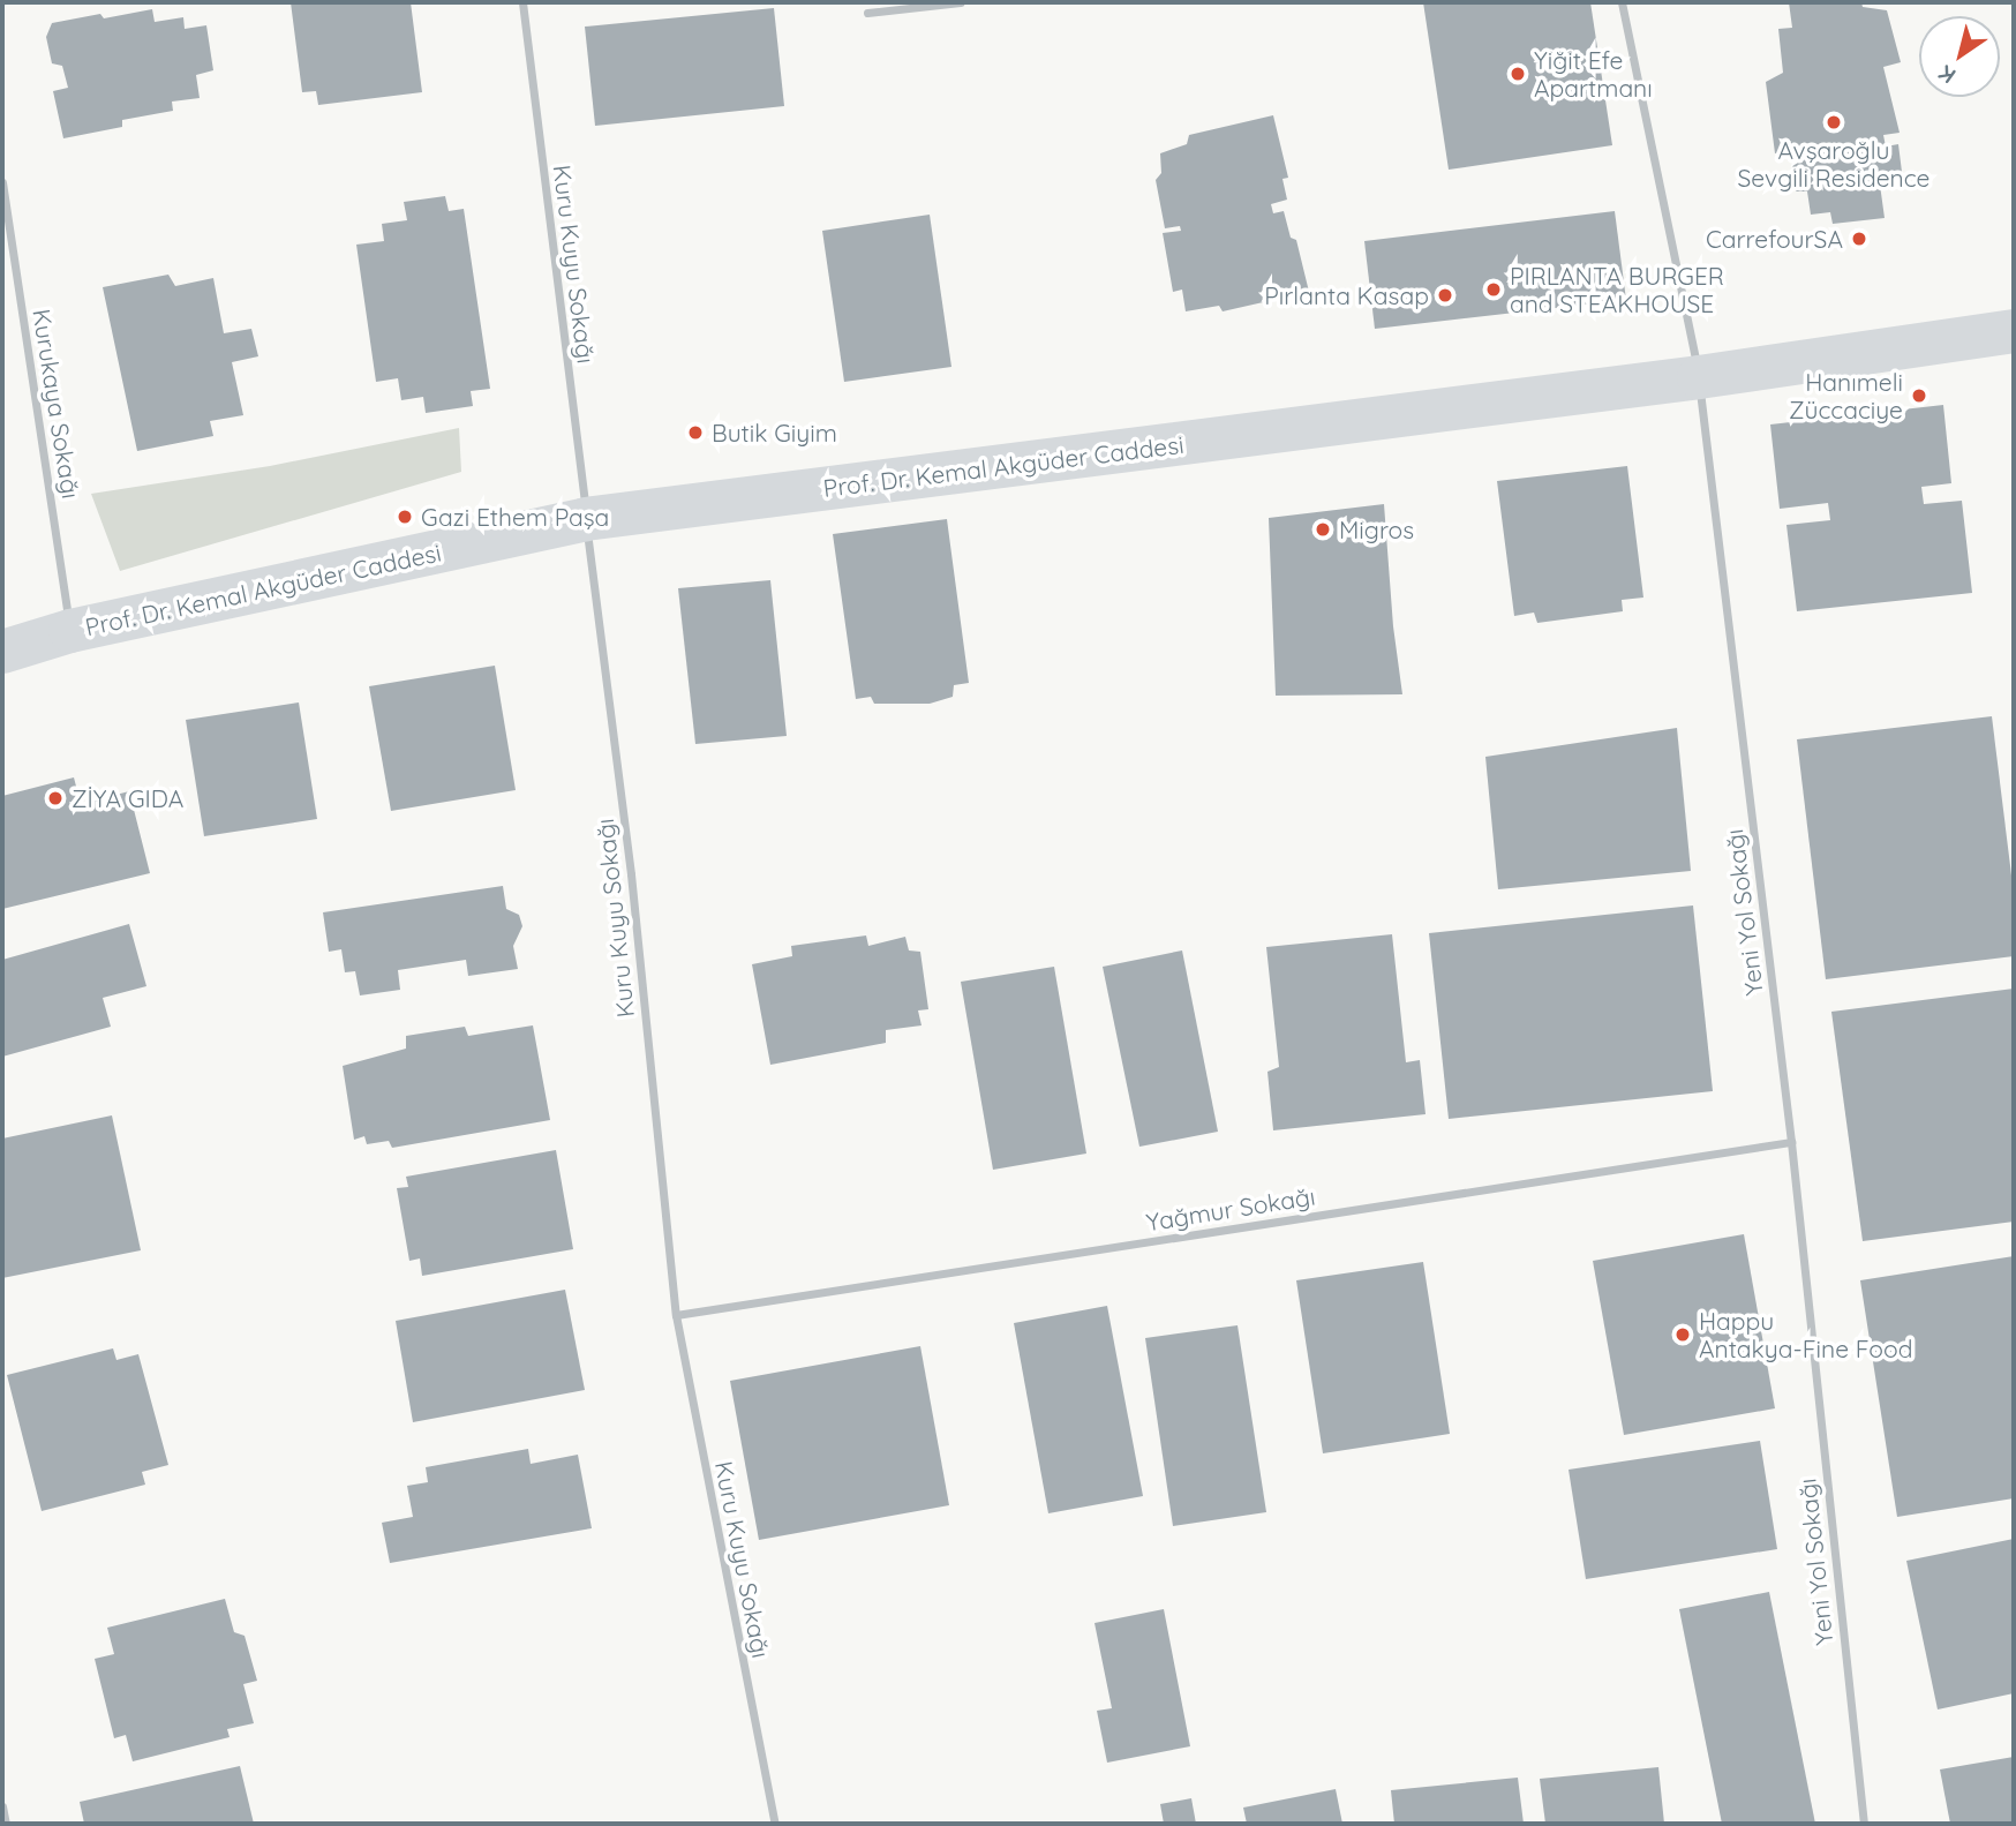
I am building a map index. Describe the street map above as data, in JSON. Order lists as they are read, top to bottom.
{
  "streets": {
    "street": [
      "Kuru Kuyu Sokağı",
      "Kurukaya Sokağı",
      "Prof. Dr. Kemal Akgüder Caddesi",
      "Yeni Yol Sokağı",
      "Yağmur Sokağı"
    ]
  },
  "crossings": [
    ["Kuru Kuyu Sokağı", "Prof. Dr. Kemal Akgüder Caddesi"],
    ["Kuru Kuyu Sokağı", "Yağmur Sokağı"],
    ["Kurukaya Sokağı", "Prof. Dr. Kemal Akgüder Caddesi"],
    ["Prof. Dr. Kemal Akgüder Caddesi", "Yeni Yol Sokağı"],
    ["Yeni Yol Sokağı", "Yağmur Sokağı"]
  ],
  "places": [
    "Yiğit Efe Apartmanı",
    "Avşaroğlu Sevgili Residence",
    "CarrefourSA",
    "PIRLANTA BURGER and STEAKHOUSE",
    "Pırlanta Kasap",
    "Hanımeli Züccaciye",
    "Butik Giyim",
    "Gazi Ethem Paşa",
    "Migros",
    "ZİYA GIDA",
    "Happu Antakya-Fine Food"
  ],
  "north": "bottom left"
}
